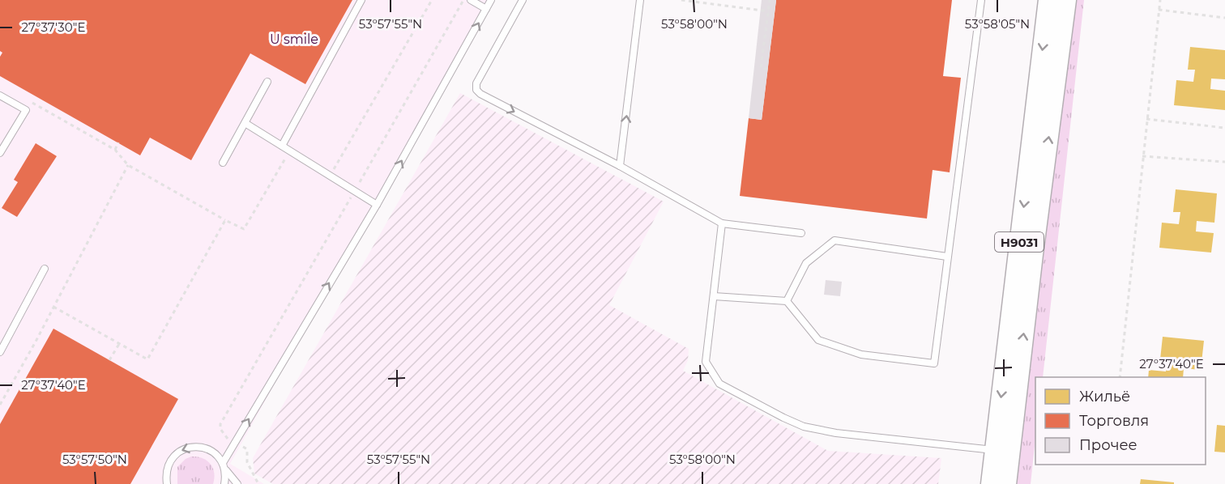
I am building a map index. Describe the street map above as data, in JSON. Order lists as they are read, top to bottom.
{
  "streets": {
    "main road": ["Н9031"]
  },
  "parks": ["U smile"],
  "legend": ["Жильё", "Торговля", "Прочее"],
  "coordinates": [
    "53°57'55\"N",
    "53°58'00\"N",
    "53°58'05\"N",
    "27°37'30\"E",
    "27°37'40\"E",
    "53°57'50\"N"
  ]
}
